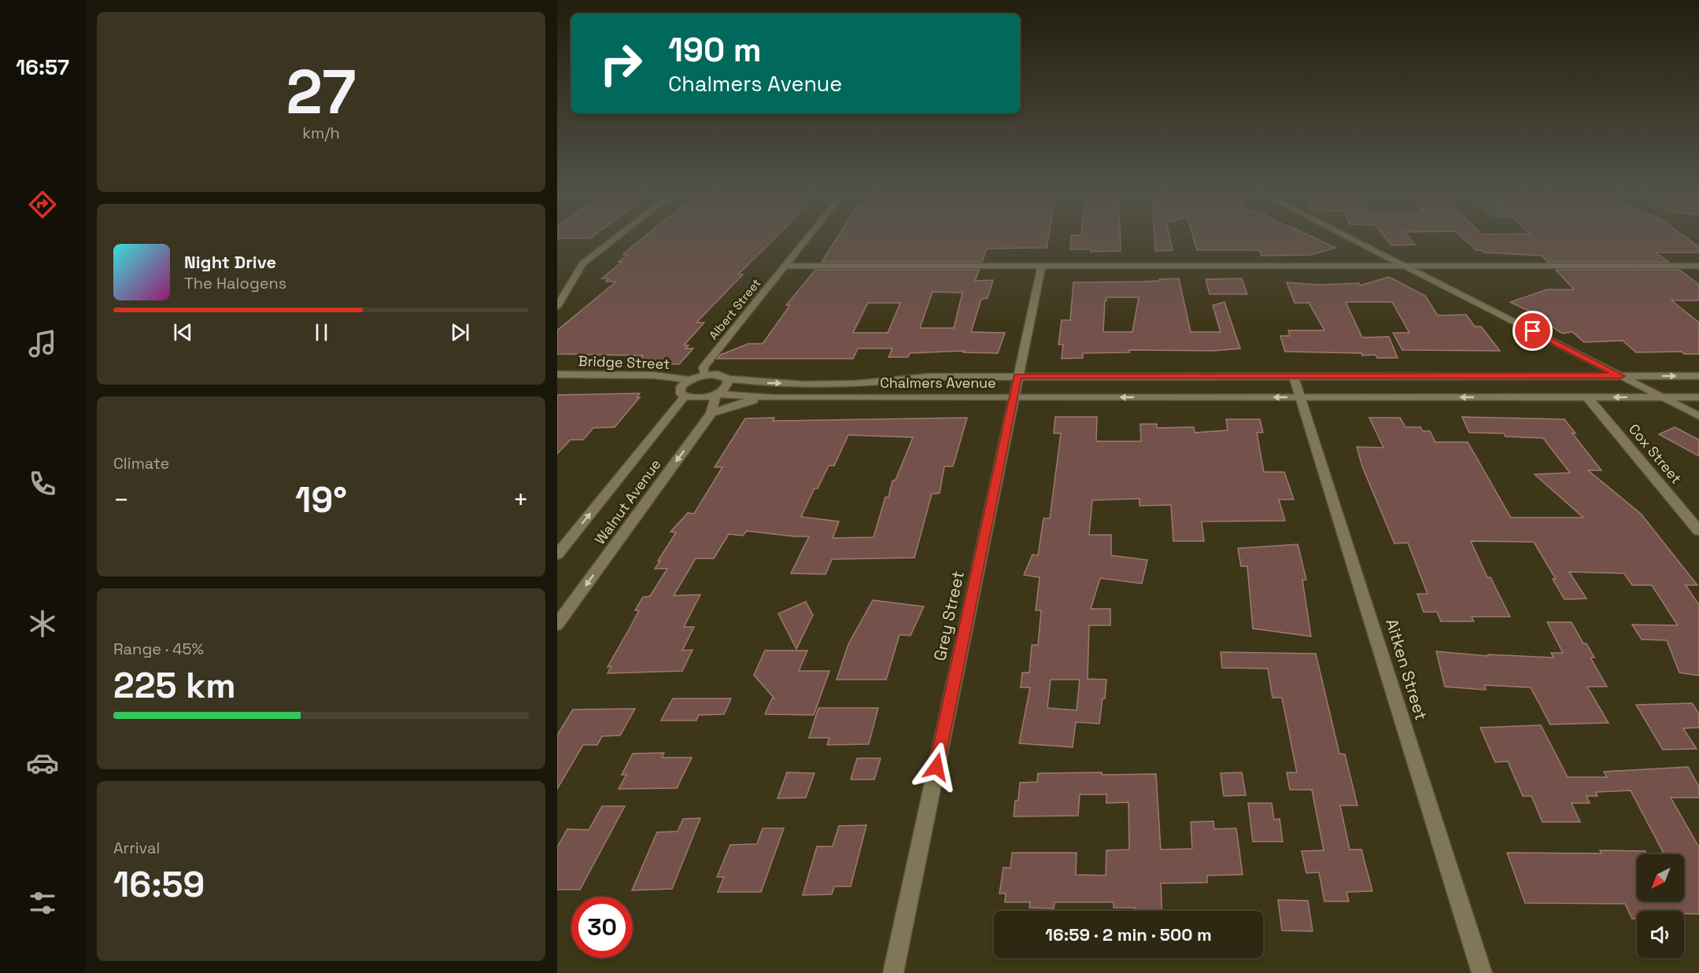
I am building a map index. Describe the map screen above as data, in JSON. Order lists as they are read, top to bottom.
{
  "streets": {
    "street": [
      "Albert Street",
      "Bridge Street",
      "Chalmers Avenue",
      "Cox Street",
      "Walnut Avenue",
      "Grey Street",
      "Aitken Street"
    ]
  },
  "crossings": [
    ["Albert Street", "Chalmers Avenue"],
    ["Chalmers Avenue", "Cox Street"],
    ["Chalmers Avenue", "Walnut Avenue"],
    ["Chalmers Avenue", "Grey Street"],
    ["Chalmers Avenue", "Aitken Street"]
  ],
  "north": "bottom left",
  "page": {
    "tabs": "16:57",
    "tile": [
      ["27", "km/h"],
      "Climate",
      ["Range · 45%", "225 km"],
      ["Arrival", "16:59"]
    ],
    "turn": ["190 m", "Chalmers Avenue"],
    "song": ["Night Drive", "The Halogens"],
    "heat": ["−", "19°", "+"],
    "limit": "30",
    "trip": "16:59 · 2 min · 500 m"
  }
}
